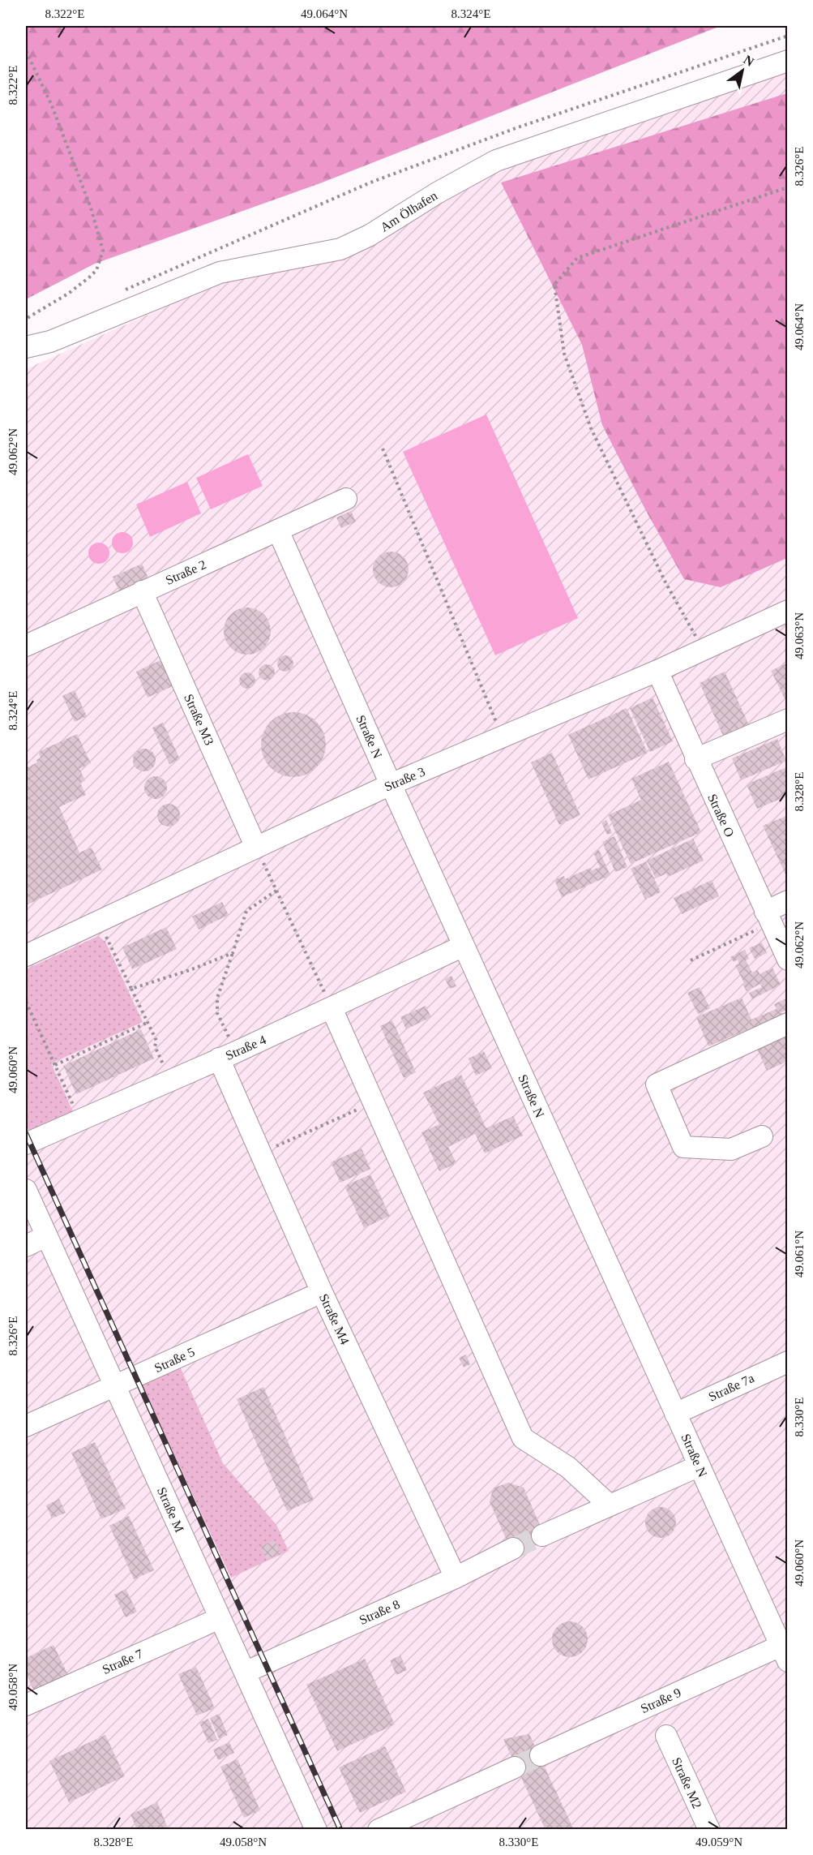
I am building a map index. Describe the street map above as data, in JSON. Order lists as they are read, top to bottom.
{
  "streets": {
    "street": [
      "Am Ölhafen",
      "Straße 2",
      "Straße M3",
      "Straße N",
      "Straße 3",
      "Straße O",
      "Straße 4",
      "Straße M4",
      "Straße 5",
      "Straße 7a",
      "Straße M",
      "Straße 8",
      "Straße 7",
      "Straße 9",
      "Straße M2"
    ]
  },
  "crossings": [
    ["Straße 2", "Straße M3"],
    ["Straße 2", "Straße N"],
    ["Straße M3", "Straße 3"],
    ["Straße N", "Straße 3"],
    ["Straße N", "Straße 4"],
    ["Straße N", "Straße 7a"],
    ["Straße N", "Straße 9"],
    ["Straße 3", "Straße O"],
    ["Straße 4", "Straße M4"],
    ["Straße M4", "Straße 5"],
    ["Straße M4", "Straße 8"],
    ["Straße 5", "Straße M"],
    ["Straße M", "Straße 8"],
    ["Straße M", "Straße 7"]
  ],
  "north": "top right",
  "coordinates": [
    "8.322°E",
    "49.064°N",
    "8.324°E",
    "8.326°E",
    "49.062°N",
    "49.063°N",
    "8.328°E",
    "49.060°N",
    "49.061°N",
    "8.330°E",
    "49.058°N",
    "49.059°N"
  ]
}
